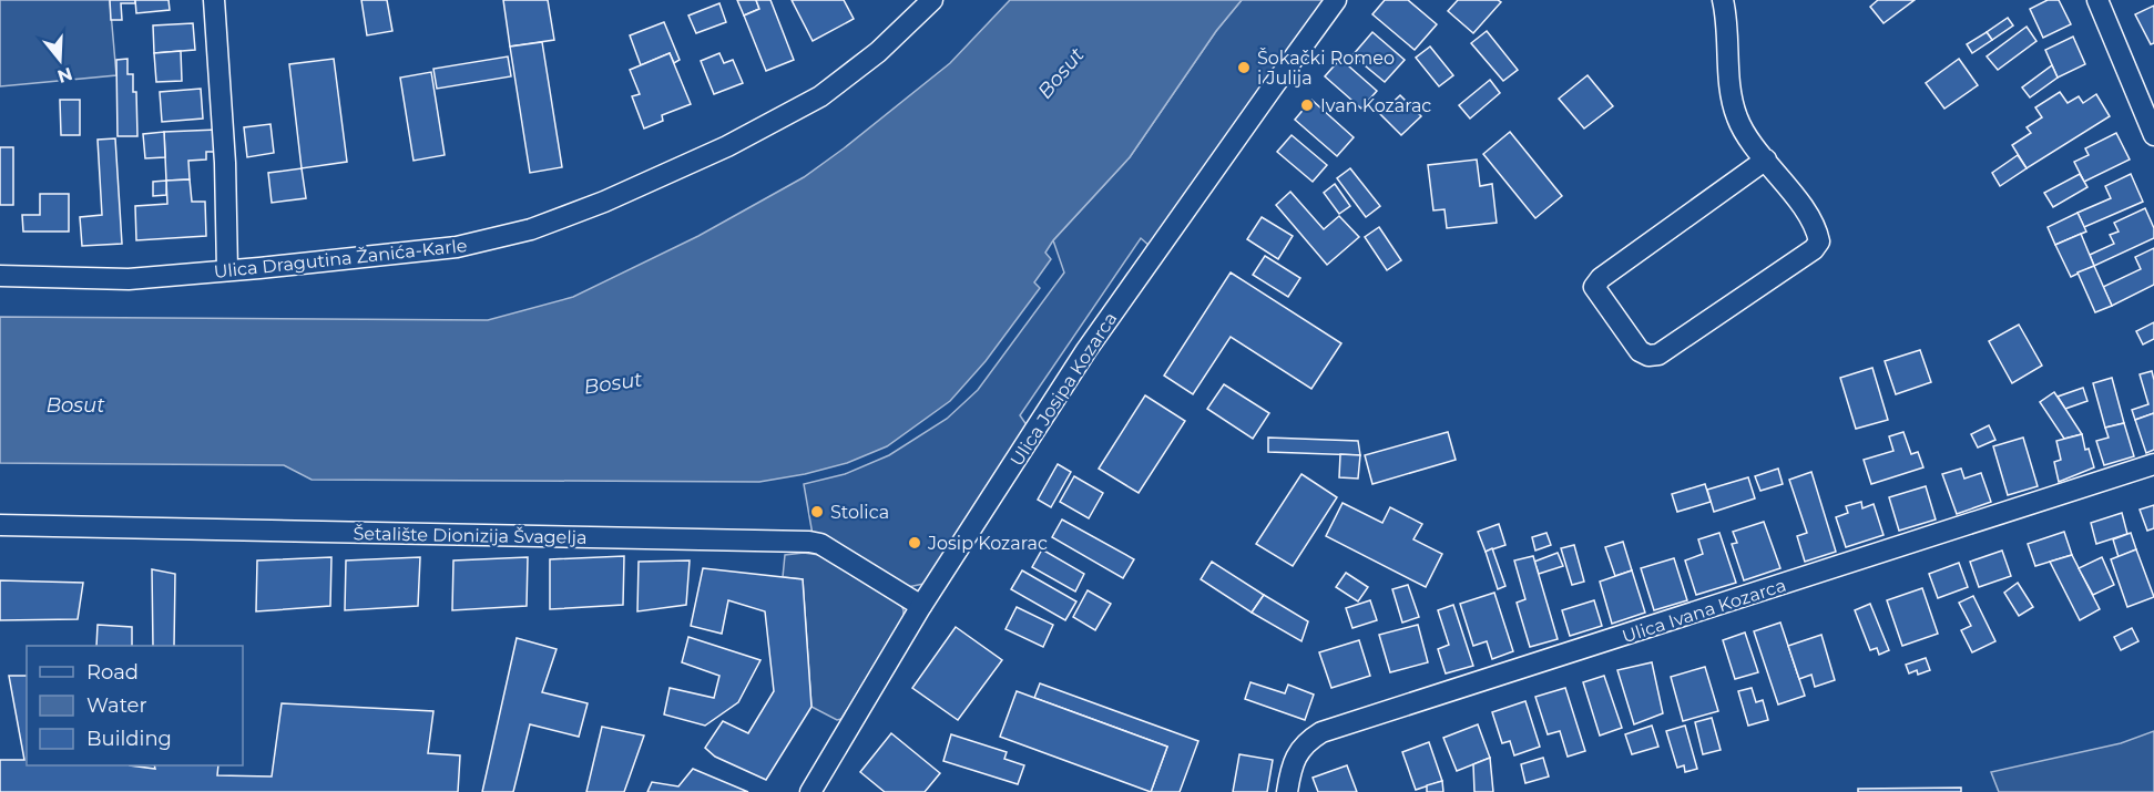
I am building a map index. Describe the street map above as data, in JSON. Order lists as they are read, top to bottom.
{
  "streets": {
    "street": [
      "Ulica Dragutina Žanića-Karle",
      "Ulica Josipa Kozarca",
      "Šetalište Dionizija Švagelja",
      "Ulica Ivana Kozarca"
    ]
  },
  "crossings": [
    ["Ulica Josipa Kozarca", "Šetalište Dionizija Švagelja"]
  ],
  "water": ["Bosut"],
  "places": [
    "Šokački Romeo i Julija",
    "Ivan Kozarac",
    "Stolica",
    "Josip Kozarac"
  ],
  "legend": ["Road", "Water", "Building"],
  "north": "bottom"
}
